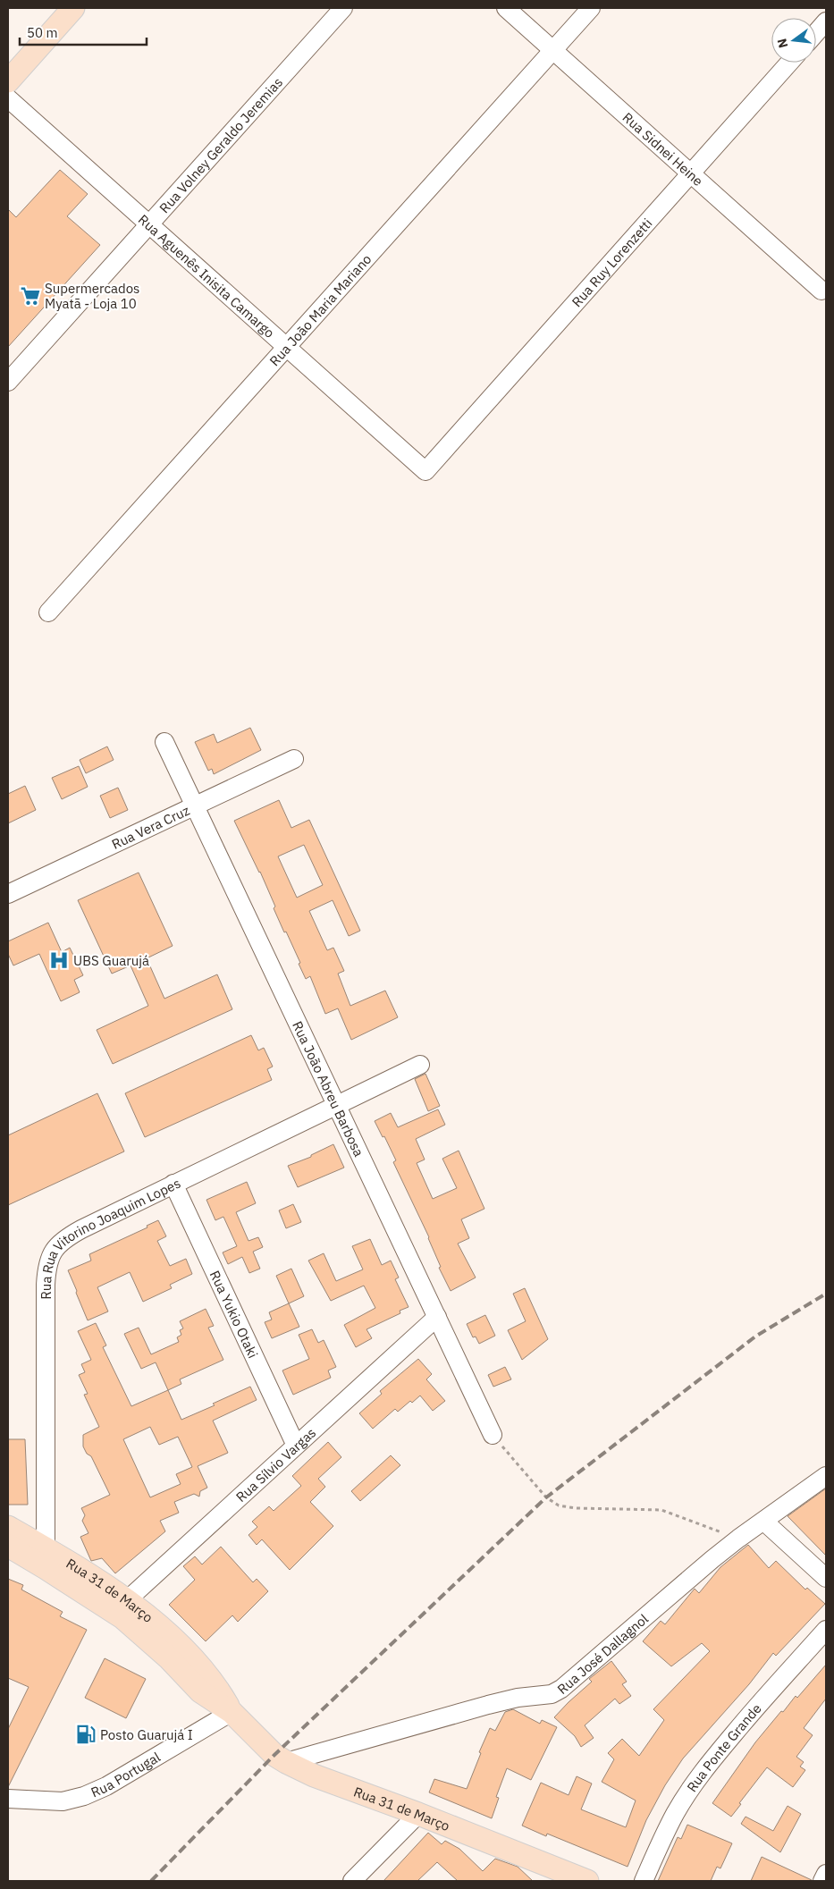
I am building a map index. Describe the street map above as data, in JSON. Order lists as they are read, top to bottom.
{
  "streets": {
    "main road": ["Rua 31 de Março"],
    "street": [
      "Rua Volney Geraldo Jeremias",
      "Rua Sidnei Heine",
      "Rua Ruy Lorenzetti",
      "Rua Aguenês Inisita Camargo",
      "Rua João Maria Mariano",
      "Rua Vera Cruz",
      "Rua João Abreu Barbosa",
      "Rua Rua Vitorino Joaquim Lopes",
      "Rua Yukio Otaki",
      "Rua Sílvio Vargas",
      "Rua José Dallagnol",
      "Rua Ponte Grande",
      "Rua Portugal"
    ]
  },
  "crossings": [
    ["Rua Volney Geraldo Jeremias", "Rua Aguenês Inisita Camargo"],
    ["Rua Sidnei Heine", "Rua Ruy Lorenzetti"],
    ["Rua Sidnei Heine", "Rua João Maria Mariano"],
    ["Rua Ruy Lorenzetti", "Rua Aguenês Inisita Camargo"],
    ["Rua Aguenês Inisita Camargo", "Rua João Maria Mariano"],
    ["Rua Vera Cruz", "Rua João Abreu Barbosa"],
    ["Rua João Abreu Barbosa", "Rua Rua Vitorino Joaquim Lopes"],
    ["Rua João Abreu Barbosa", "Rua Sílvio Vargas"],
    ["Rua Rua Vitorino Joaquim Lopes", "Rua Yukio Otaki"],
    ["Rua Rua Vitorino Joaquim Lopes", "Rua 31 de Março"],
    ["Rua Yukio Otaki", "Rua Sílvio Vargas"],
    ["Rua Sílvio Vargas", "Rua 31 de Março"],
    ["Rua 31 de Março", "Rua José Dallagnol"],
    ["Rua 31 de Março", "Rua Portugal"]
  ],
  "places": {
    "supermarket": ["Supermercados Myatã - Loja 10"],
    "hospital": ["UBS Guarujá"],
    "fuel station": ["Posto Guarujá I"]
  },
  "scale_bar": "50 m",
  "north": "left"
}
